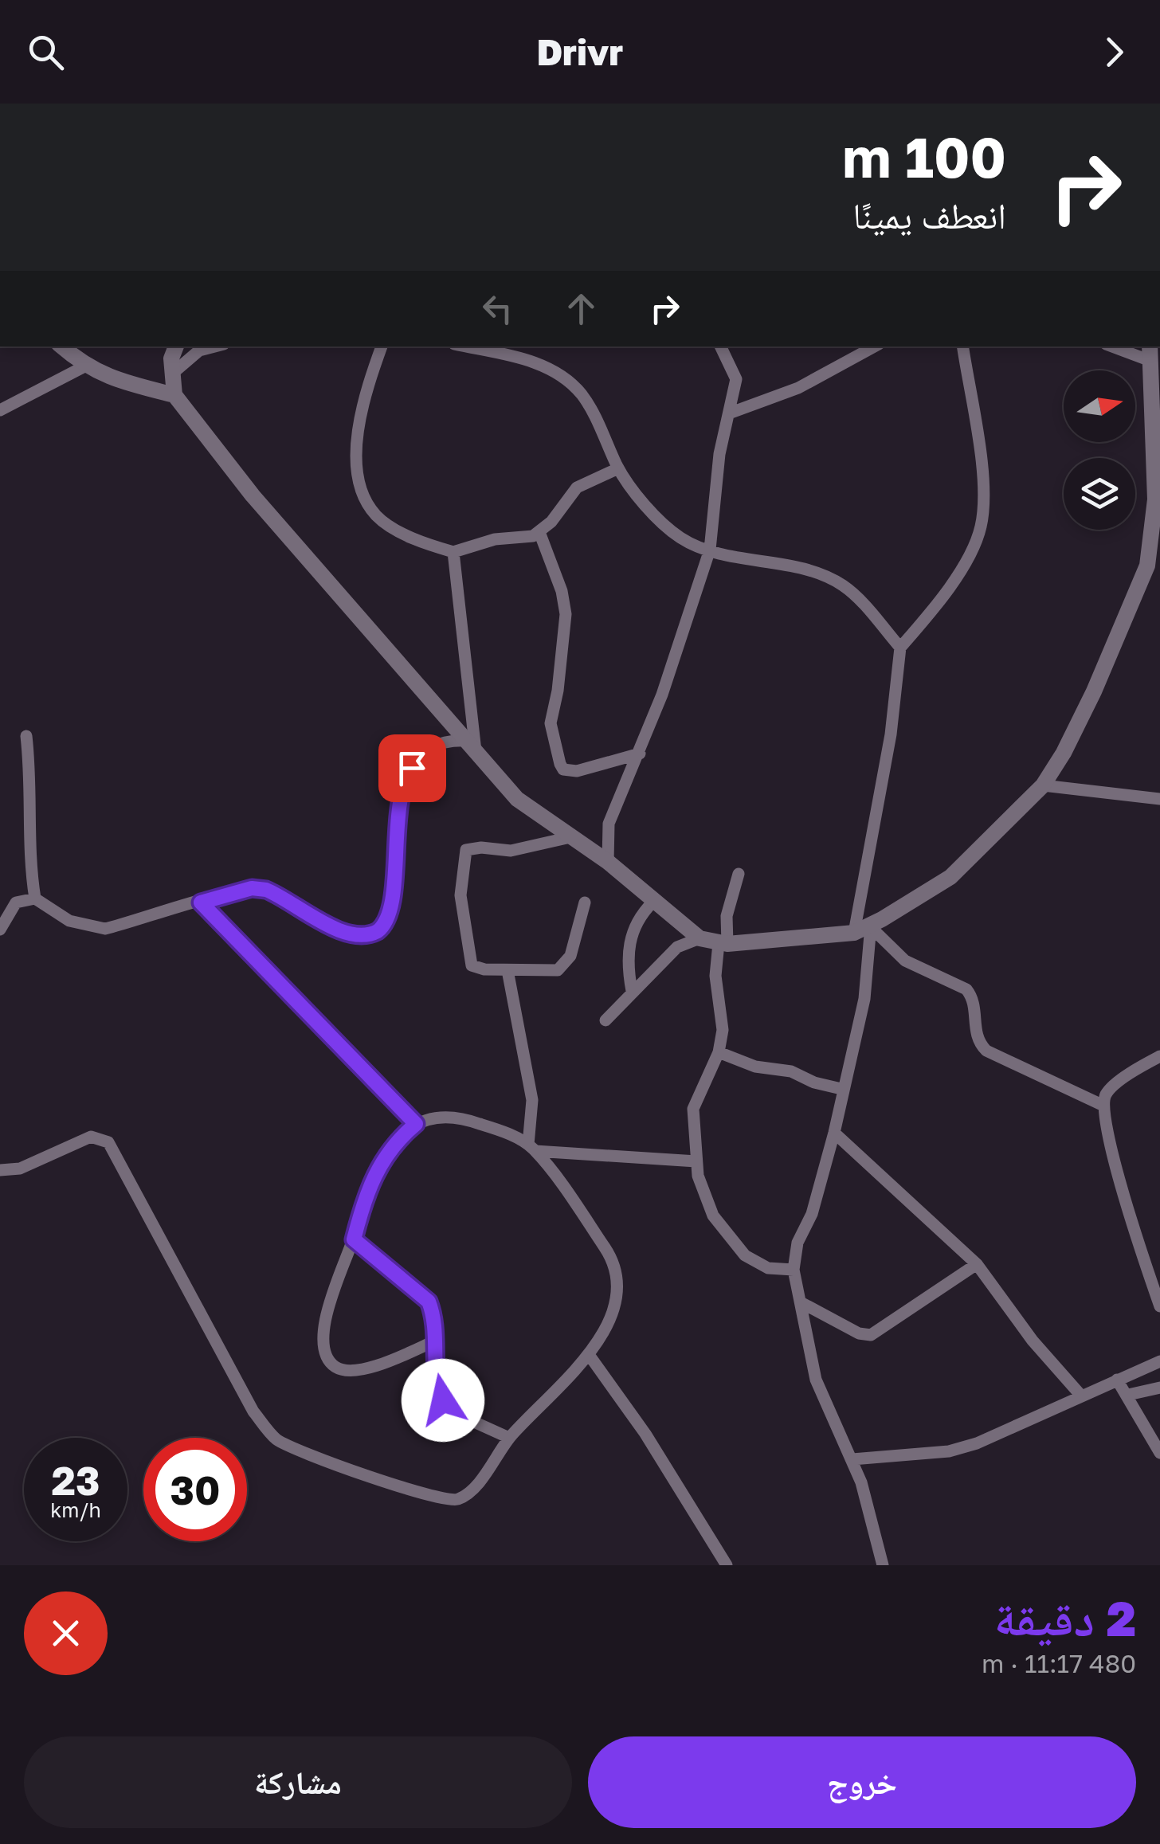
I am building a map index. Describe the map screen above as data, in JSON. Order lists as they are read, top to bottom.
{
  "north": "right",
  "page": {
    "header": "Drivr",
    "turn": ["100 m", "انعطف يمينًا"],
    "speed": "23 km/h",
    "limit": "30",
    "heading": ["2 دقيقة", "480 m · 11:17"],
    "buttons": ["خروج", "مشاركة"]
  }
}
